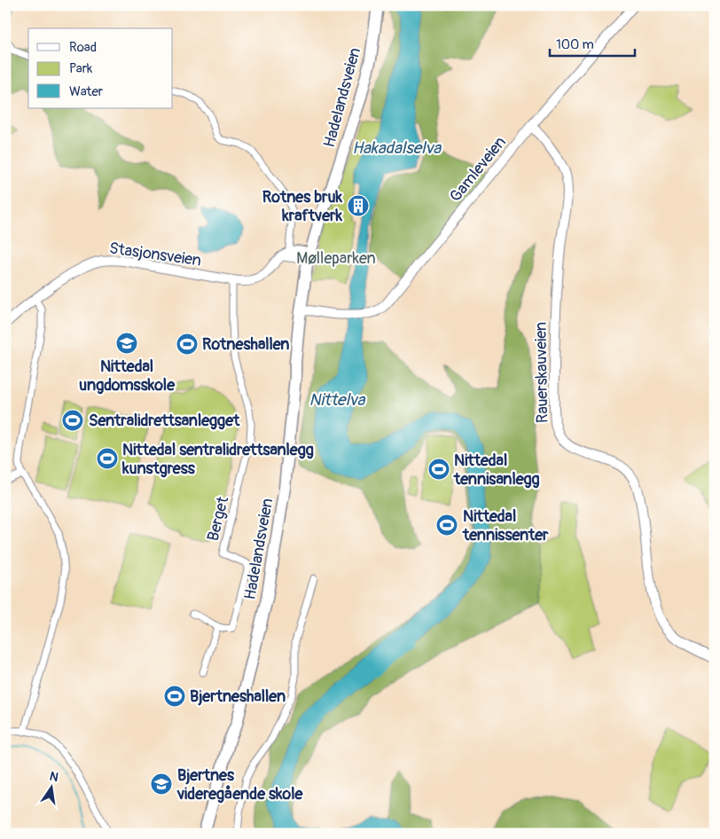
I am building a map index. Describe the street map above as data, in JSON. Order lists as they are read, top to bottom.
{
  "streets": {
    "highway": ["Hadelandsveien"],
    "main road": ["Gamleveien", "Stasjonsveien", "Rauerskauveien"],
    "street": ["Berget"]
  },
  "crossings": [
    ["Hadelandsveien", "Gamleveien"],
    ["Gamleveien", "Rauerskauveien"],
    ["Stasjonsveien", "Berget"]
  ],
  "water": ["Hakadalselva", "Nittelva"],
  "parks": ["Mølleparken"],
  "places": {
    "building": ["Rotnes bruk kraftverk"],
    "school or university": ["Nittedal ungdomsskole", "Bjertnes videregående skole"],
    "sports": [
      "Rotneshallen",
      "Sentralidrettsanlegget",
      "Nittedal sentralidrettsanlegg kunstgress",
      "Nittedal tennisanlegg",
      "Nittedal tennissenter",
      "Bjertneshallen"
    ]
  },
  "legend": ["Road", "Park", "Water"],
  "scale_bar": "100 m",
  "north": "top"
}
